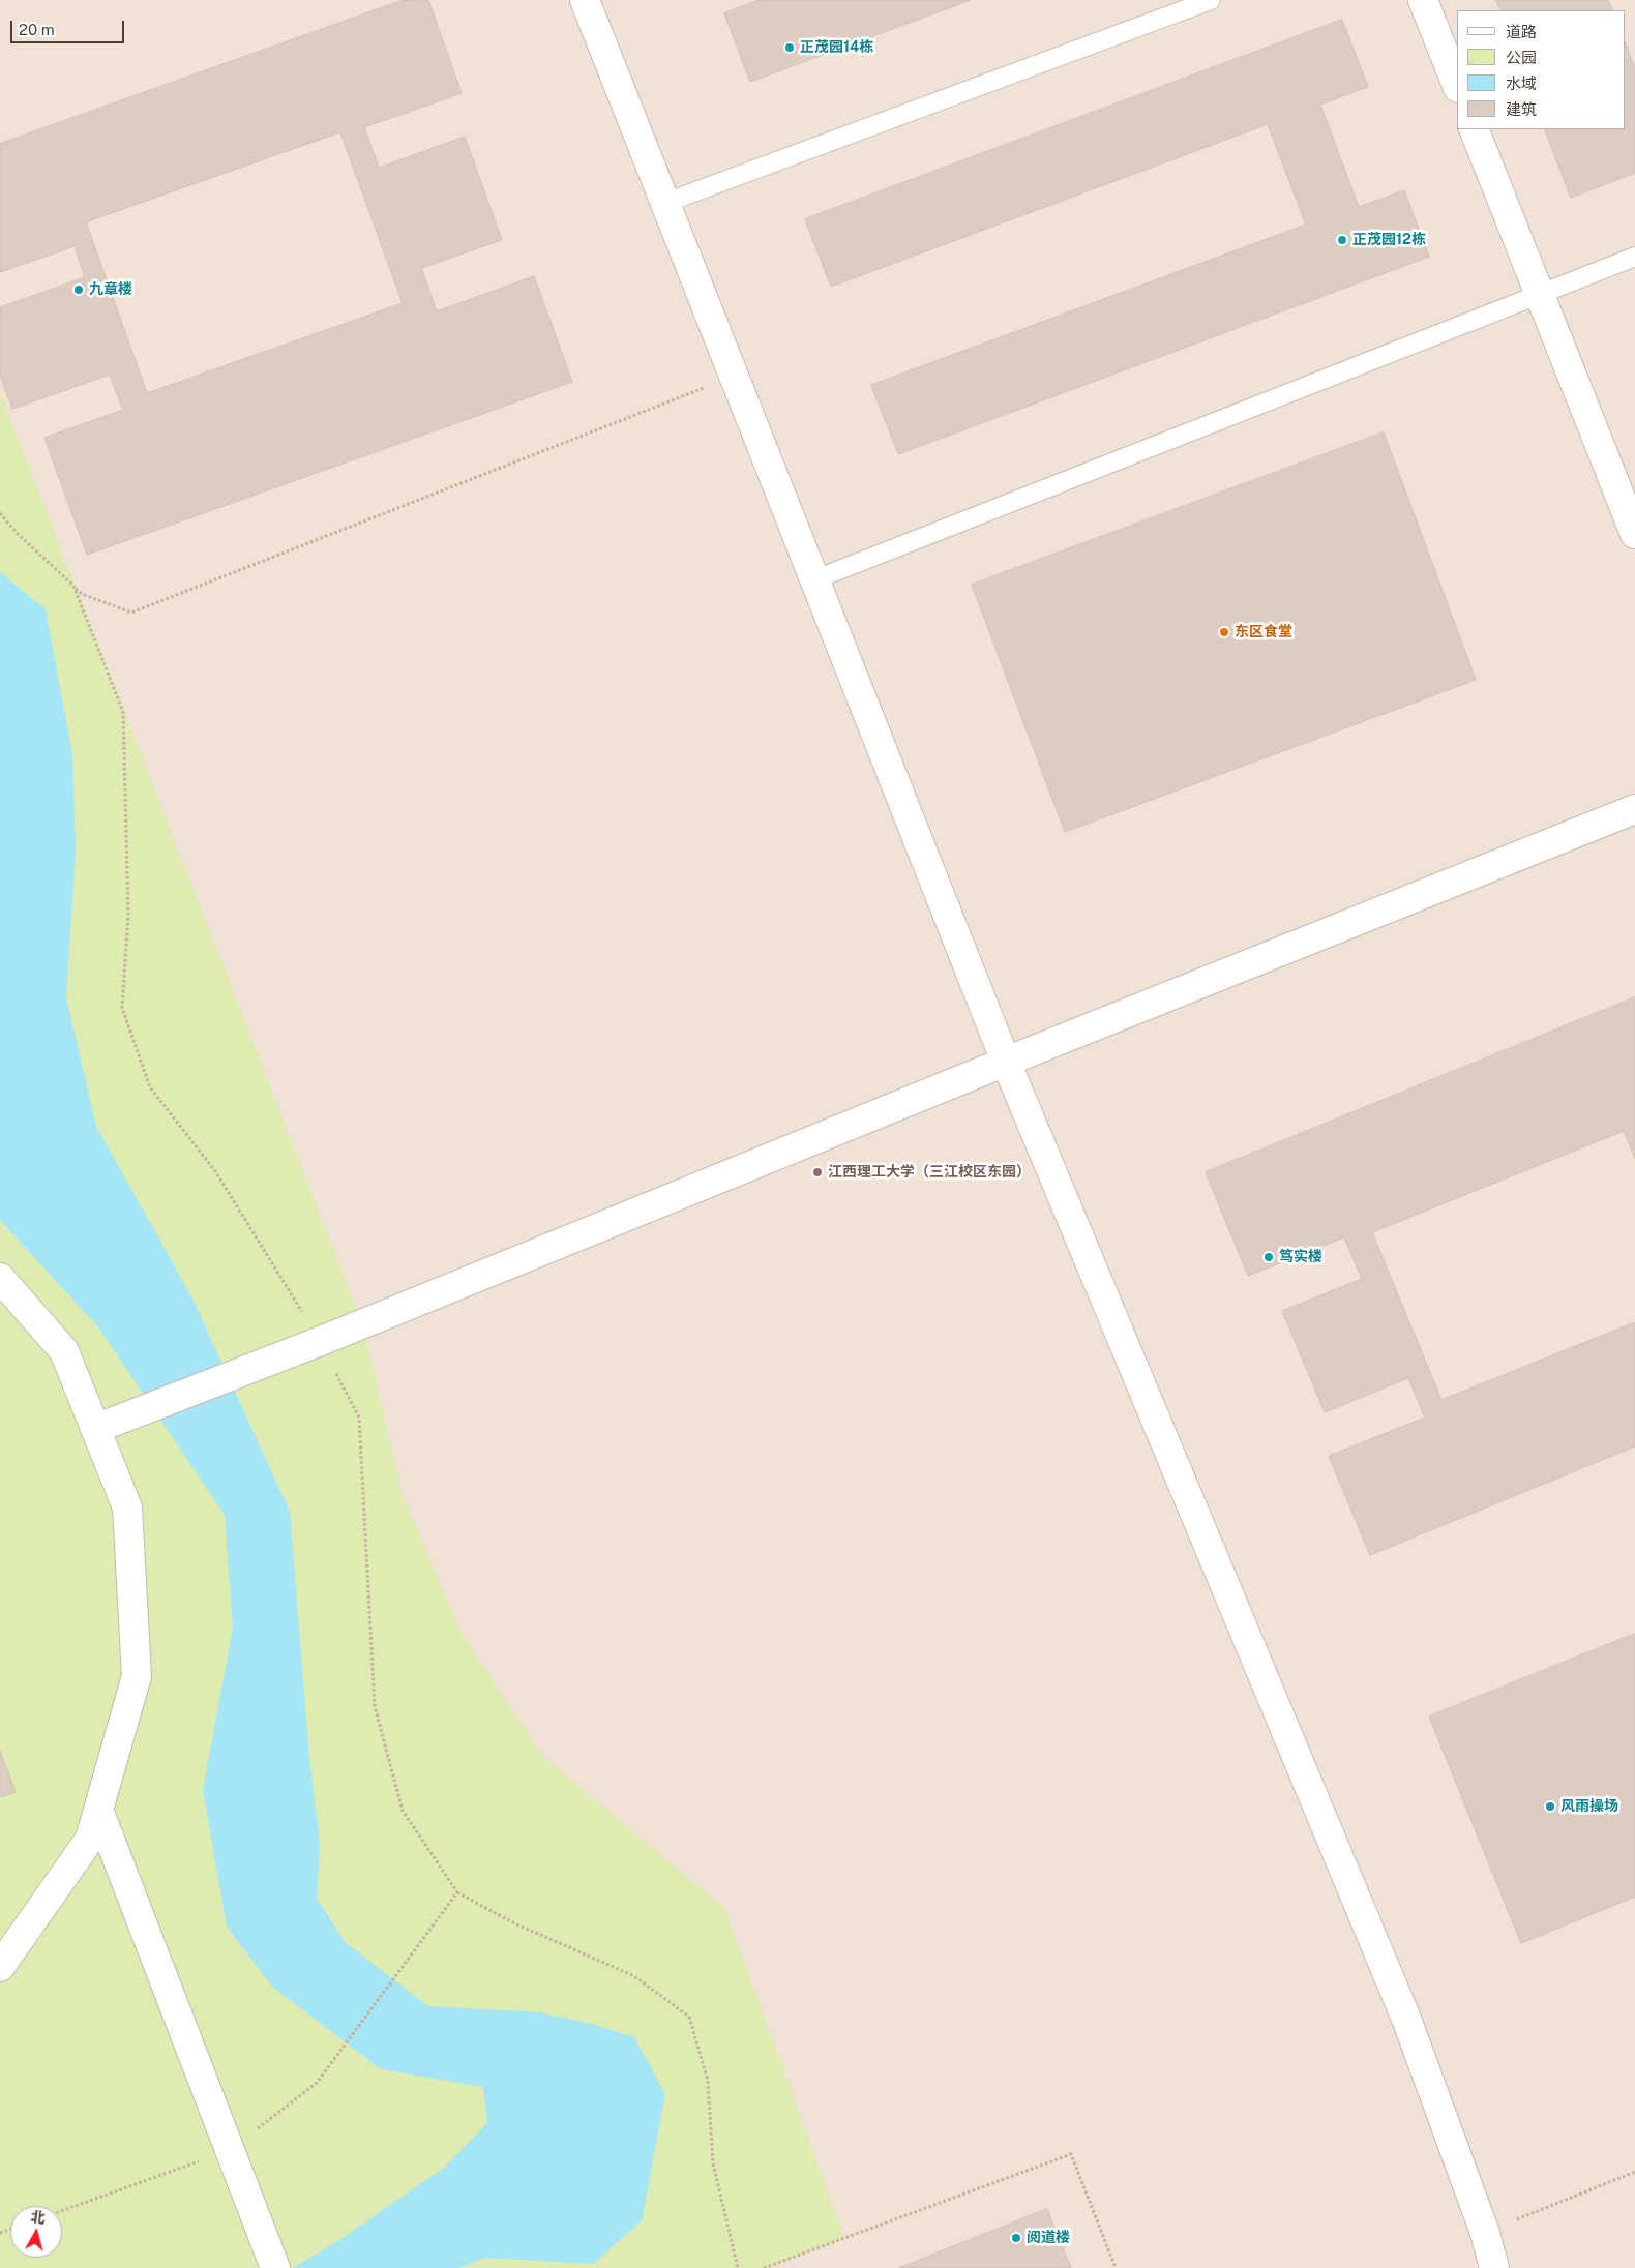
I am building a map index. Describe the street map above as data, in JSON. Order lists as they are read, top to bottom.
{
  "places": [
    "正茂园14栋",
    "正茂园12栋",
    "九章楼",
    "东区食堂",
    "江西理工大学（三江校区东园）",
    "笃实楼",
    "风雨操场",
    "阅道楼"
  ],
  "legend": [
    "道路",
    "公园",
    "水域",
    "建筑"
  ],
  "scale_bar": "20 m",
  "north": "top"
}
